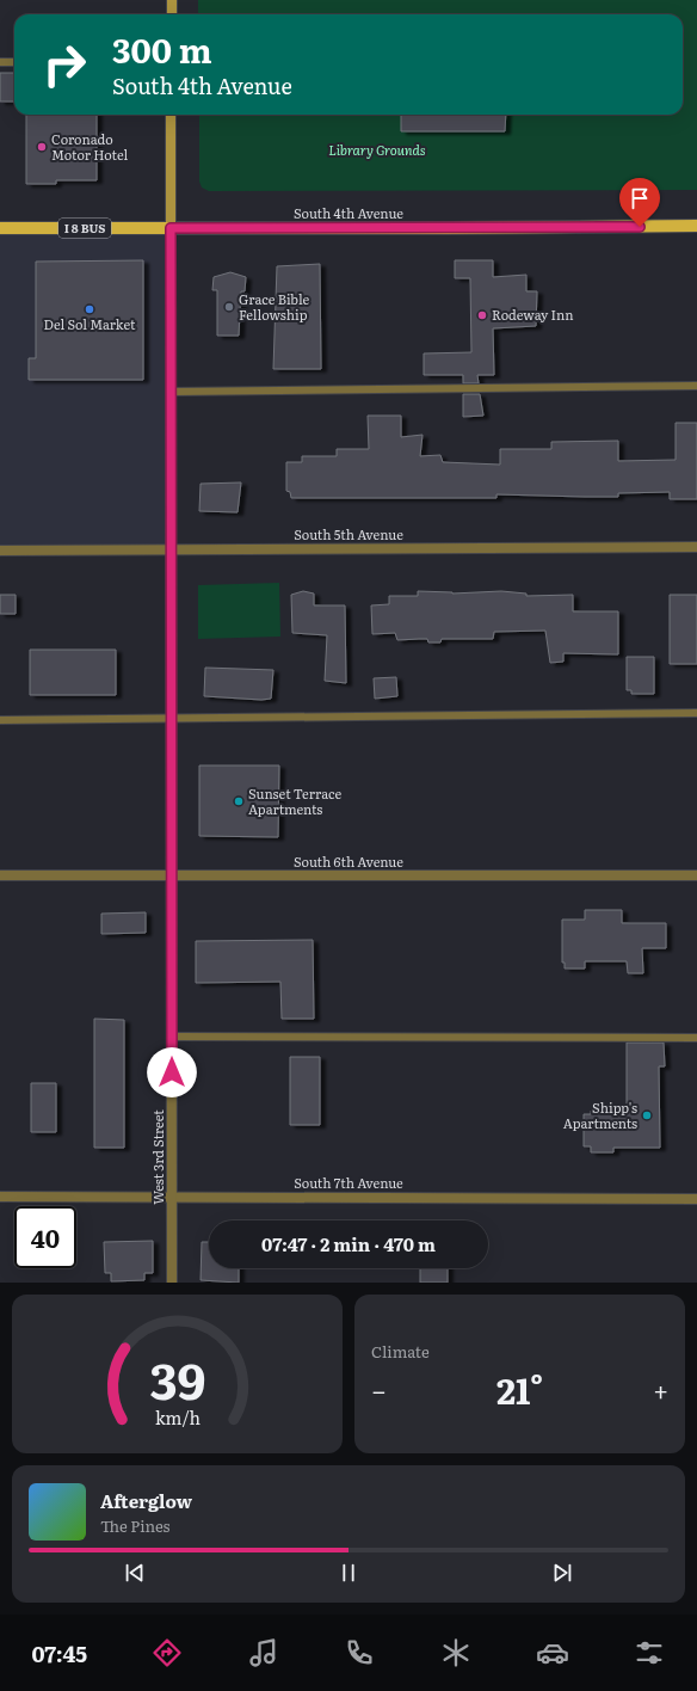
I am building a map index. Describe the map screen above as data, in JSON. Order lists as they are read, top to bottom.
{
  "streets": {
    "main road": ["South 4th Avenue", "I 8 BUS"],
    "street": [
      "South 5th Avenue",
      "South 6th Avenue",
      "West 3rd Street",
      "South 7th Avenue"
    ]
  },
  "crossings": [
    ["South 4th Avenue", "West 3rd Street"],
    ["South 5th Avenue", "West 3rd Street"],
    ["South 6th Avenue", "West 3rd Street"],
    ["West 3rd Street", "South 7th Avenue"]
  ],
  "parks": ["Library Grounds"],
  "places": [
    "Coronado Motor Hotel",
    "Grace Bible Fellowship",
    "Del Sol Market",
    "Rodeway Inn",
    "Sunset Terrace Apartments",
    "Shipp's Apartments"
  ],
  "page": {
    "turn": ["300 m", "South 4th Avenue"],
    "limit": "40",
    "trip": "07:47 · 2 min · 470 m",
    "tile": "Climate",
    "heat": ["−", "21°", "+"],
    "song": ["Afterglow", "The Pines"],
    "tabs": "07:45",
    "gauge": ["39", "km/h"]
  }
}
